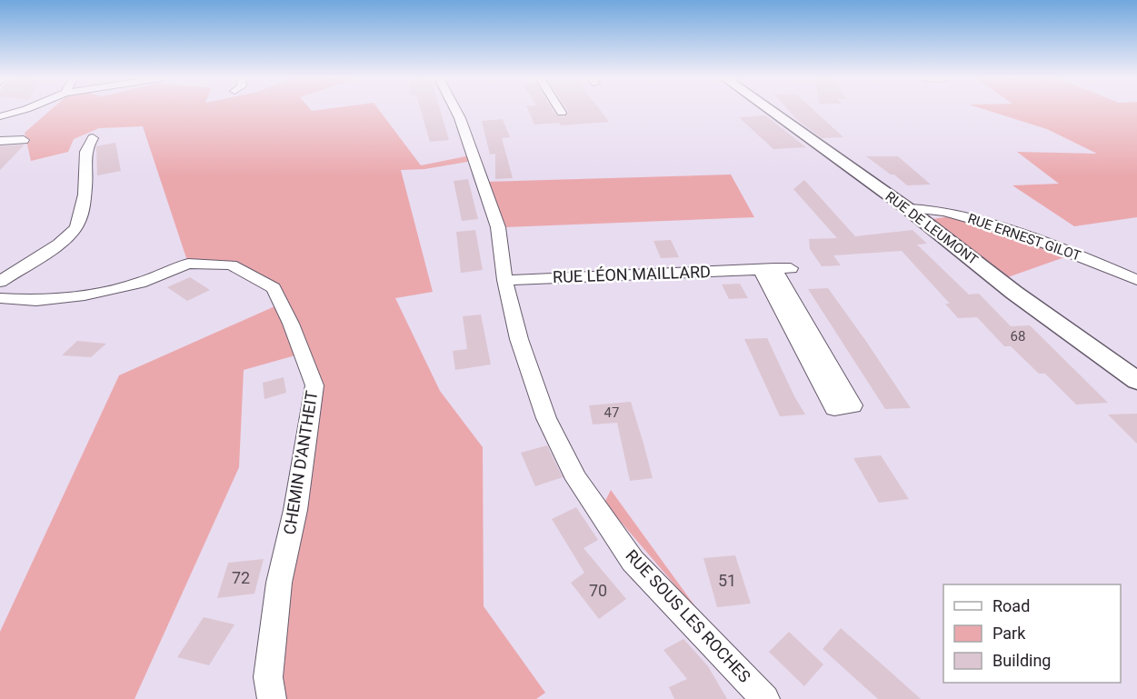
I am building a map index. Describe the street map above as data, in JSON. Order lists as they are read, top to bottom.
{
  "streets": {
    "street": [
      "RUE DE LEUMONT",
      "RUE ERNEST GILOT",
      "RUE LÉON MAILLARD",
      "CHEMIN D'ANTHEIT",
      "RUE SOUS LES ROCHES"
    ]
  },
  "crossings": [
    ["RUE DE LEUMONT", "RUE ERNEST GILOT"],
    ["RUE LÉON MAILLARD", "RUE SOUS LES ROCHES"]
  ],
  "house_numbers": [
    "68",
    "47",
    "72",
    "51",
    "70"
  ],
  "legend": ["Road", "Park", "Building"]
}
